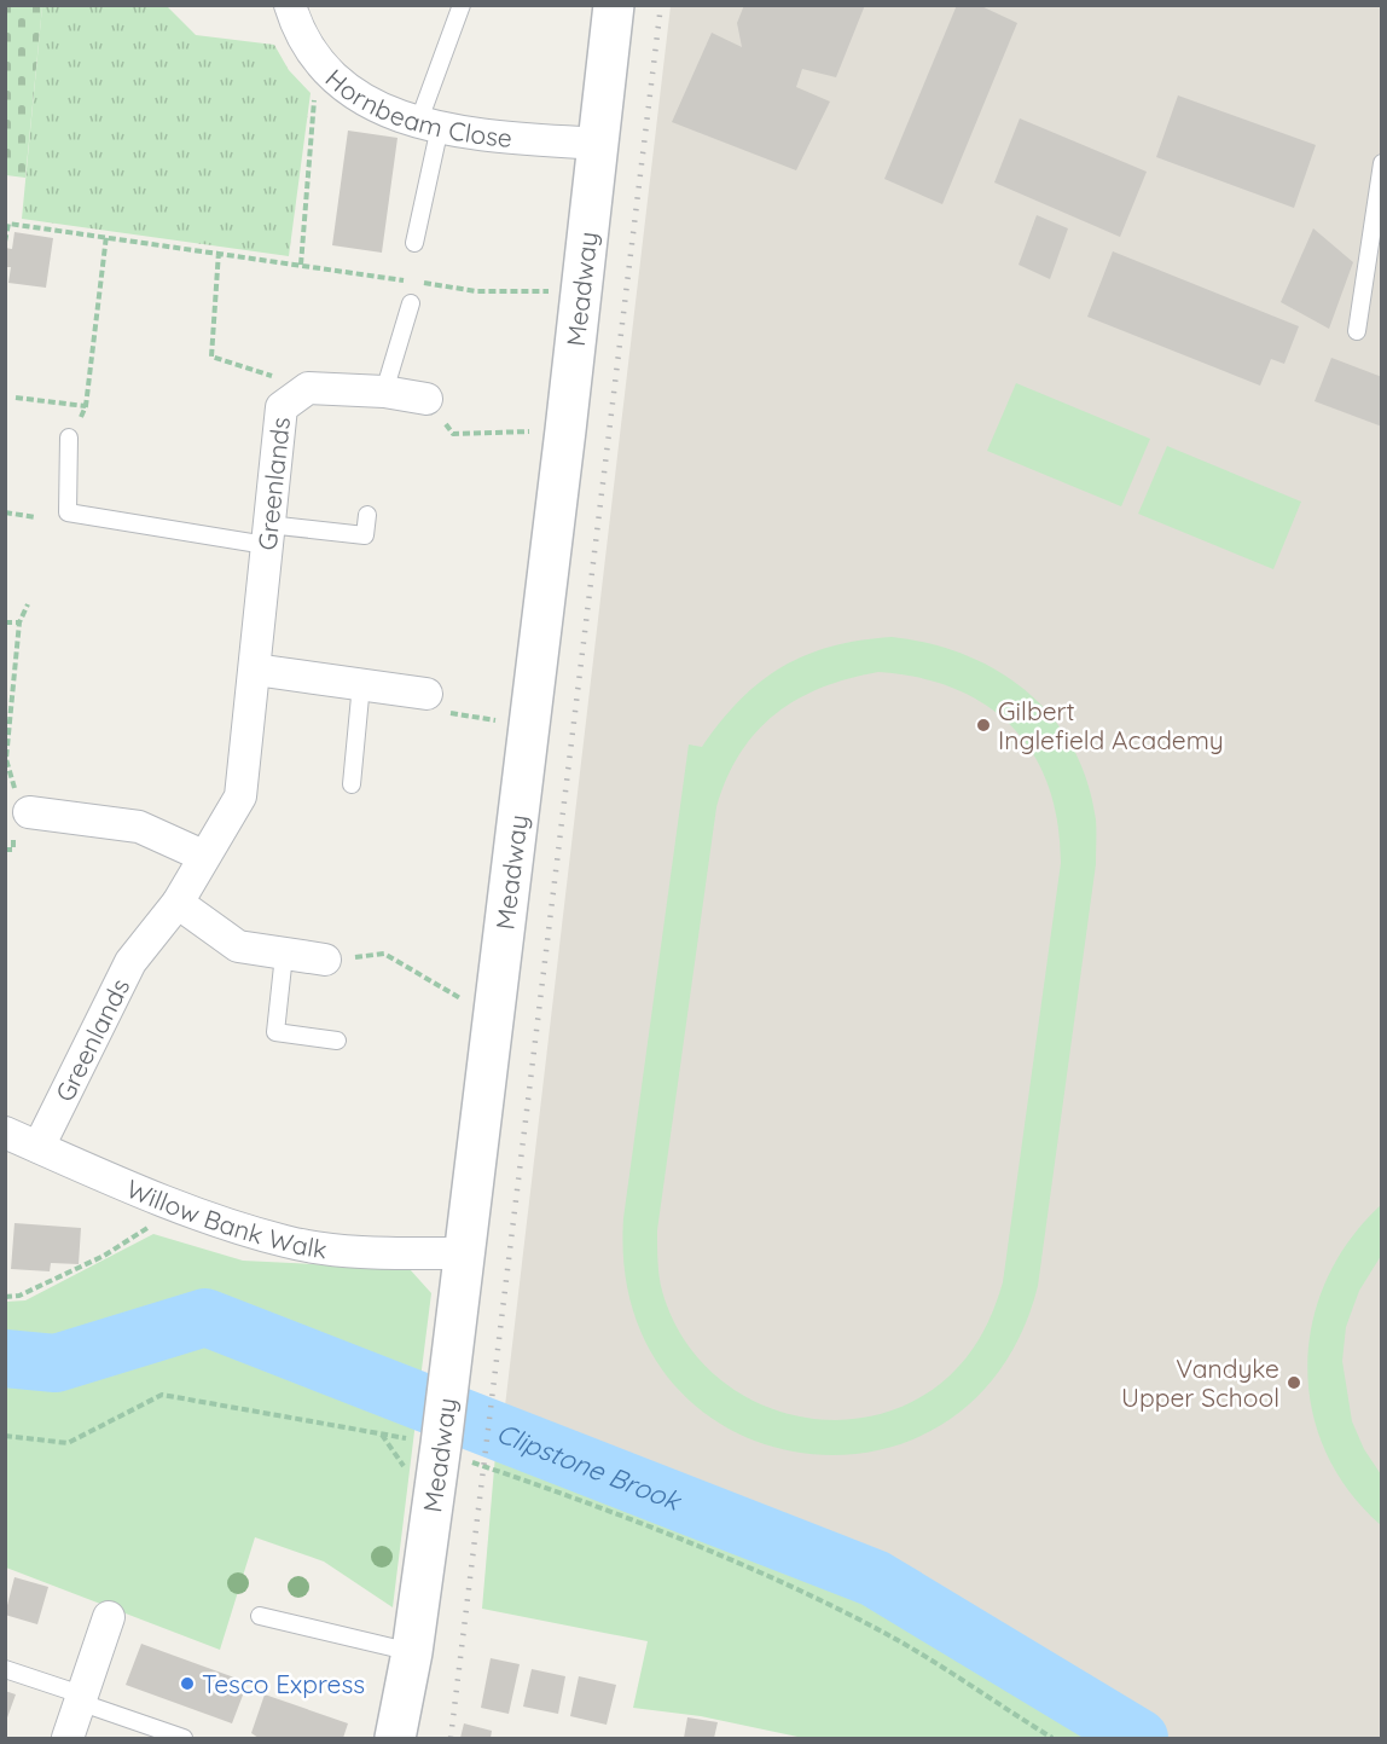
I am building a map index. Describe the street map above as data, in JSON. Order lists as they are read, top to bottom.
{
  "streets": {
    "street": [
      "Hornbeam Close",
      "Meadway",
      "Greenlands",
      "Willow Bank Walk"
    ]
  },
  "crossings": [
    ["Hornbeam Close", "Meadway"],
    ["Meadway", "Willow Bank Walk"],
    ["Greenlands", "Willow Bank Walk"]
  ],
  "water": ["Clipstone Brook"],
  "places": ["Gilbert Inglefield Academy", "Vandyke Upper School", "Tesco Express"]
}
